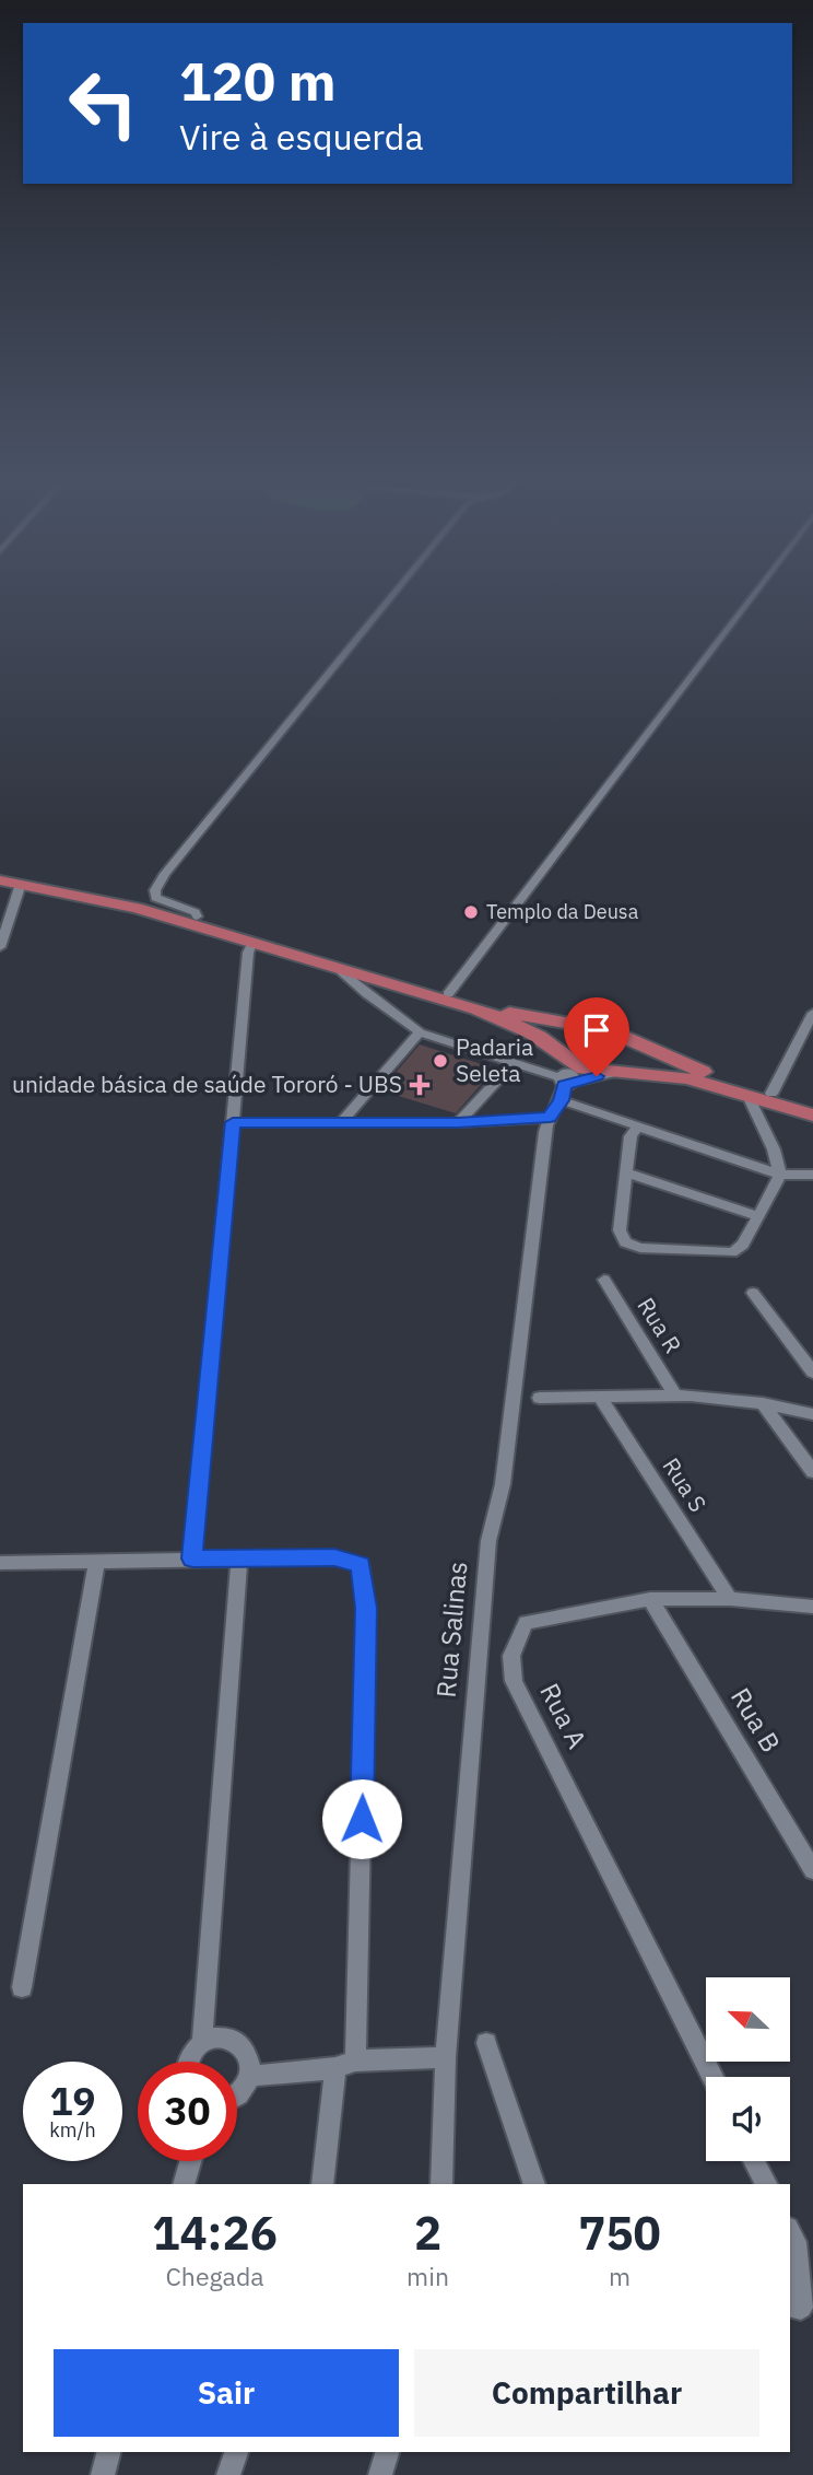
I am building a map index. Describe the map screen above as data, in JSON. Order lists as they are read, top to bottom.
{
  "streets": {
    "street": [
      "Rua R",
      "Rua S",
      "Rua Salinas",
      "Rua A",
      "Rua B"
    ]
  },
  "crossings": [
    ["Rua S", "Rua A"],
    ["Rua A", "Rua B"]
  ],
  "places": {
    "other": ["Templo da Deusa", "Padaria Seleta"],
    "health": ["unidade básica de saúde Tororó - UBS"]
  },
  "north": "top left",
  "page": {
    "turn": ["120 m", "Vire à esquerda"],
    "speed": "19 km/h",
    "limit": "30",
    "eta": [
      "14:26",
      "Chegada",
      "2",
      "min",
      "750",
      "m"
    ],
    "buttons": ["Sair", "Compartilhar"]
  }
}
